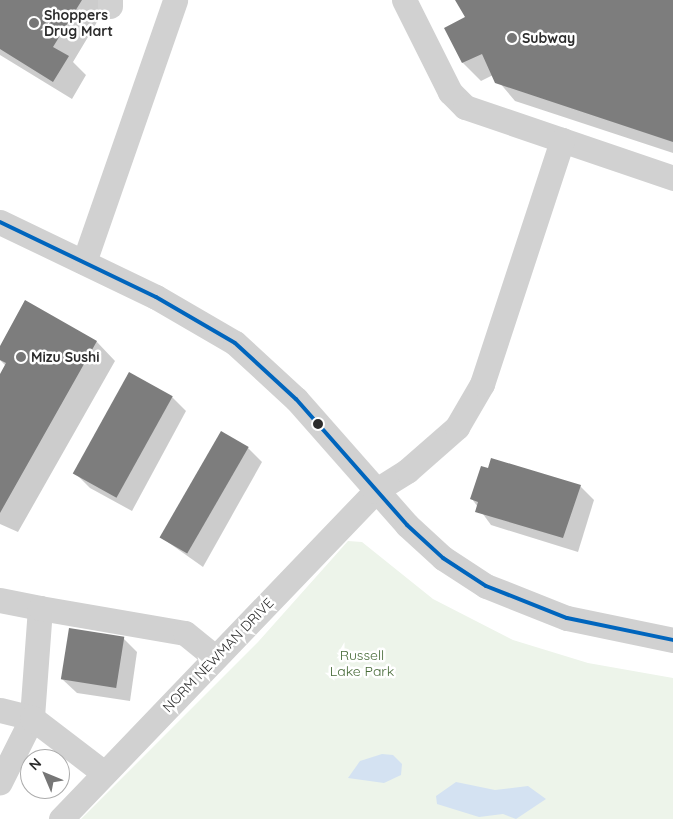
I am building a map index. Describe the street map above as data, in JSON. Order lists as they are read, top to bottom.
{
  "streets": {
    "street": ["NORM NEWMAN DRIVE"]
  },
  "parks": ["Russell Lake Park"],
  "places": ["Shoppers Drug Mart", "Subway", "Mizu Sushi"],
  "north": "top left"
}
